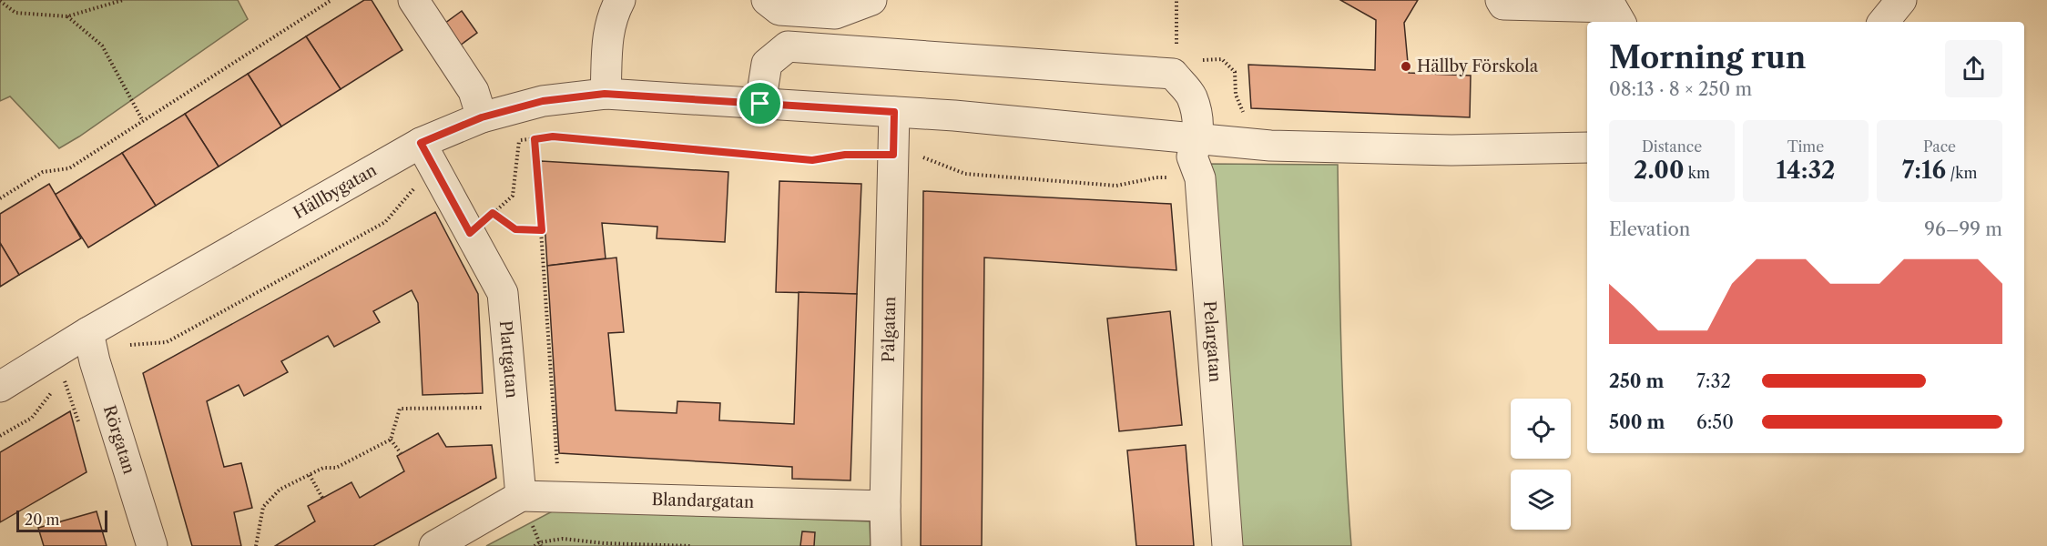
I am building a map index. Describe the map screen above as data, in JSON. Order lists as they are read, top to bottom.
{
  "streets": {
    "street": [
      "Hällbygatan",
      "Pålgatan",
      "Pelargatan",
      "Plattgatan",
      "Rörgatan",
      "Blandargatan"
    ]
  },
  "crossings": [
    ["Hällbygatan", "Pålgatan"],
    ["Hällbygatan", "Pelargatan"],
    ["Hällbygatan", "Plattgatan"],
    ["Hällbygatan", "Rörgatan"],
    ["Pålgatan", "Blandargatan"],
    ["Plattgatan", "Blandargatan"]
  ],
  "places": ["Hällby Förskola"],
  "scale_bar": "20 m",
  "page": {
    "heading": ["Morning run", "08:13 · 8 × 250 m"],
    "stats": [
      ["Distance", "2.00 km"],
      ["Time", "14:32"],
      ["Pace", "7:16 /km"]
    ],
    "chart": ["Elevation", "96–99 m"],
    "list": [
      {
        "name": "250 m",
        "note": "7:32"
      },
      {
        "name": "500 m",
        "note": "6:50"
      }
    ],
    "scale": "20 m"
  }
}
